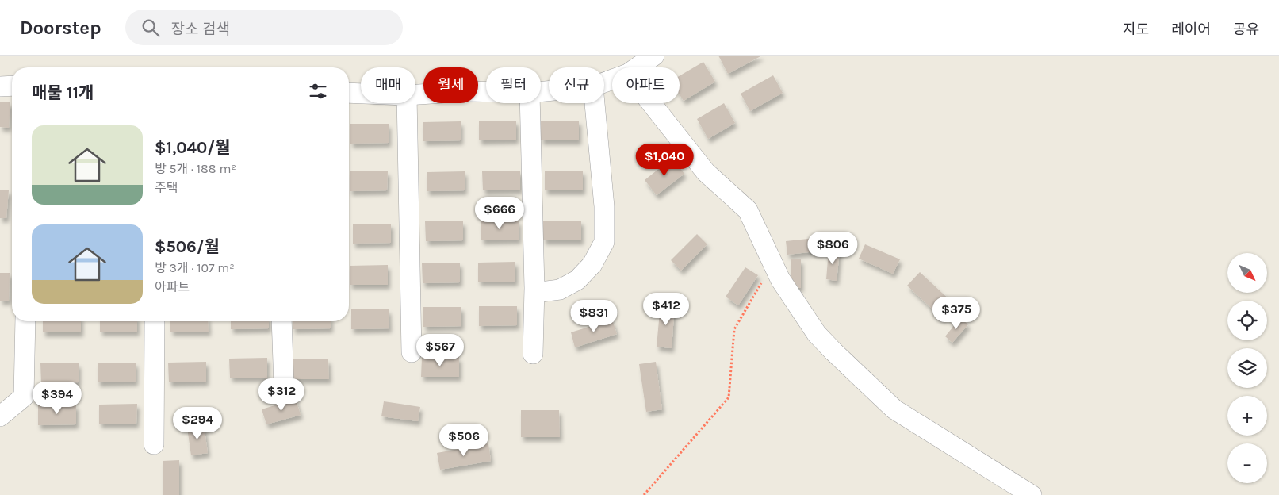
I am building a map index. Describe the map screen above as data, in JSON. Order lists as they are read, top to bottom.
{
  "north": "bottom right",
  "page": {
    "header": "Doorstep",
    "search": "장소 검색",
    "nav": ["지도", "레이어", "공유"],
    "chip": [
      "매매",
      "월세",
      "필터",
      "신규",
      "아파트"
    ],
    "heading": "매물 11개",
    "list": [
      {
        "name": "$1,040/월",
        "note": "방 5개 · 188 m² · 주택"
      },
      {
        "name": "$506/월",
        "note": "방 3개 · 107 m² · 아파트"
      }
    ],
    "price": [
      "$1,040",
      "$666",
      "$806",
      "$412",
      "$375",
      "$831",
      "$567",
      "$312",
      "$394",
      "$294",
      "$506"
    ],
    "map_buttons": ["+", "−"]
  }
}
